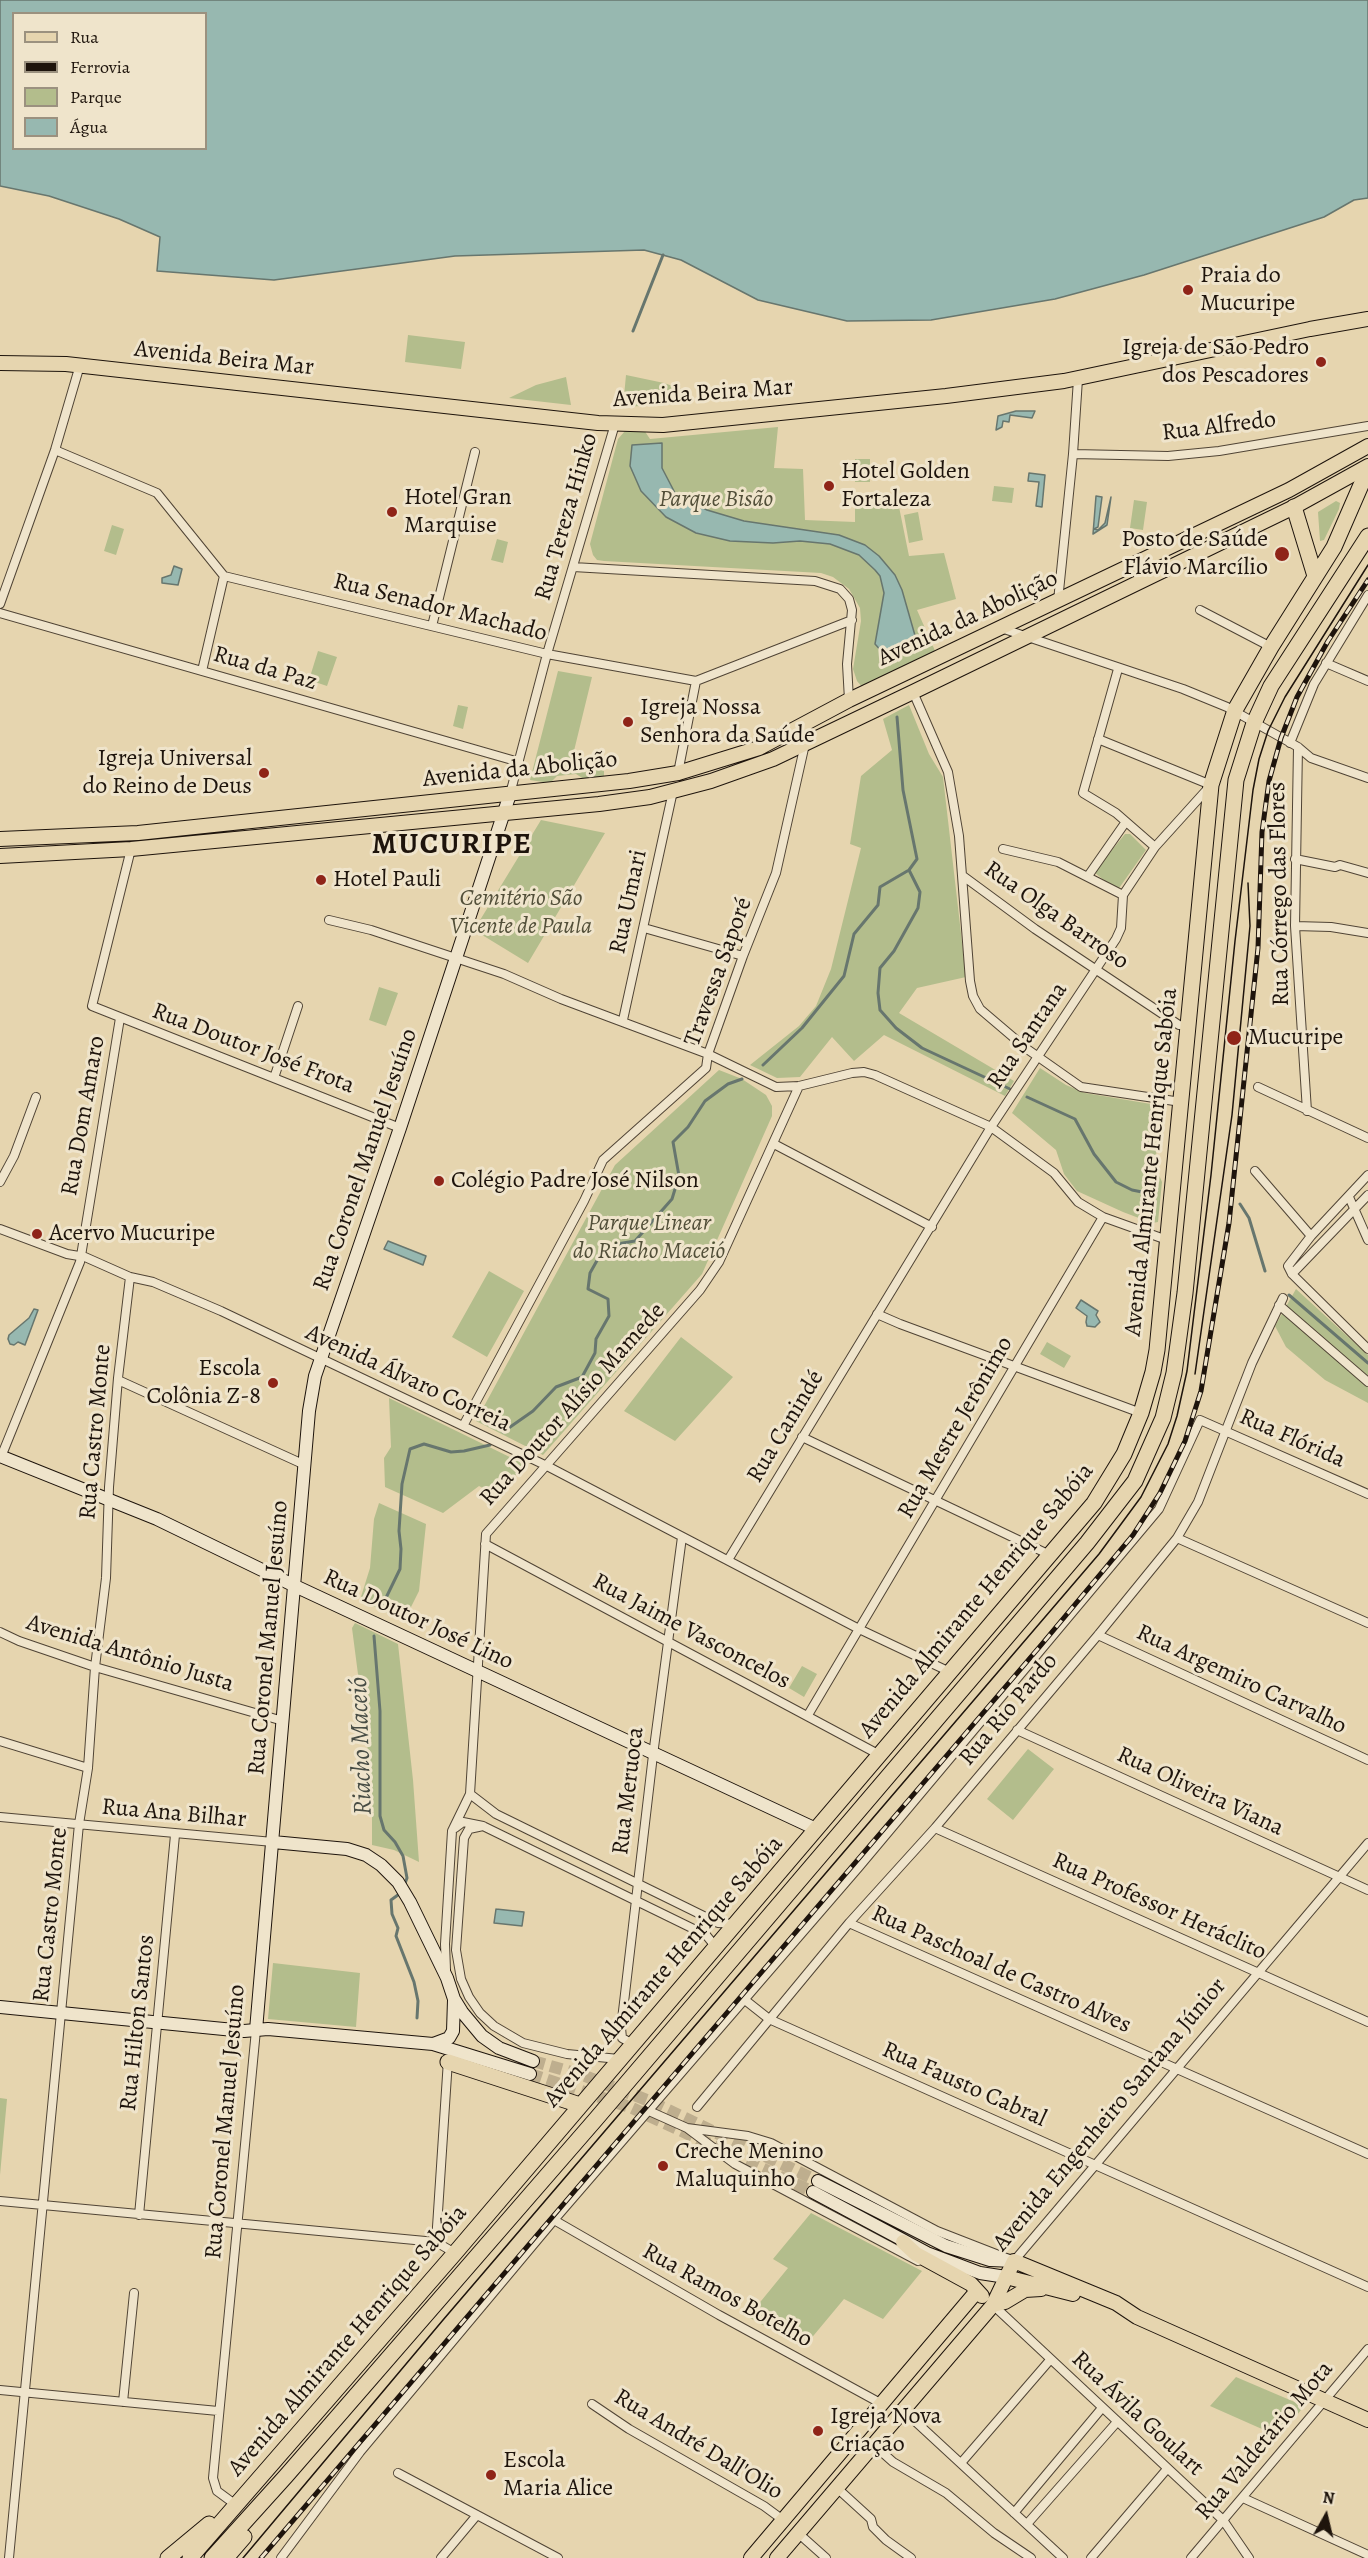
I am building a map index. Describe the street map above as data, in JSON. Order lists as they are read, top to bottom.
{
  "streets": {
    "highway": ["Avenida Almirante Henrique Sabóia"],
    "main road": ["Avenida Beira Mar", "Avenida da Abolição", "Avenida Engenheiro Santana Júnior"],
    "street": [
      "Rua Alfredo",
      "Rua Tereza Hinko",
      "Rua Senador Machado",
      "Rua da Paz",
      "Rua Córrego das Flores",
      "Rua Umari",
      "Rua Olga Barroso",
      "Travessa Saporé",
      "Rua Santana",
      "Rua Doutor José Frota",
      "Rua Dom Amaro",
      "Rua Coronel Manuel Jesuíno",
      "Avenida Álvaro Correia",
      "Rua Doutor Alísio Mamede",
      "Rua Canindé",
      "Rua Mestre Jerônimo",
      "Rua Castro Monte",
      "Rua Flórida",
      "Rua Doutor José Lino",
      "Rua Jaime Vasconcelos",
      "Avenida Antônio Justa",
      "Rua Argemiro Carvalho",
      "Rua Rio Pardo",
      "Rua Meruoca",
      "Rua Oliveira Viana",
      "Rua Ana Bilhar",
      "Rua Professor Heráclito",
      "Rua Paschoal de Castro Alves",
      "Rua Hilton Santos",
      "Rua Fausto Cabral",
      "Rua Ramos Botelho",
      "Rua Ávila Goulart",
      "Rua Valdetário Mota",
      "Rua André Dall'Olio"
    ]
  },
  "crossings": [
    ["Avenida Beira Mar", "Rua Tereza Hinko"],
    ["Rua Tereza Hinko", "Rua Senador Machado"],
    ["Rua Tereza Hinko", "Avenida da Abolição"],
    ["Rua Tereza Hinko", "Rua da Paz"],
    ["Rua Tereza Hinko", "Rua Coronel Manuel Jesuíno"],
    ["Avenida da Abolição", "Rua Umari"],
    ["Avenida da Abolição", "Travessa Saporé"],
    ["Avenida da Abolição", "Rua Doutor José Frota"],
    ["Avenida da Abolição", "Rua Coronel Manuel Jesuíno"],
    ["Avenida da Abolição", "Avenida Almirante Henrique Sabóia"],
    ["Rua Olga Barroso", "Rua Santana"],
    ["Rua Olga Barroso", "Avenida Almirante Henrique Sabóia"],
    ["Travessa Saporé", "Avenida Álvaro Correia"],
    ["Rua Santana", "Rua Canindé"],
    ["Rua Doutor José Frota", "Rua Dom Amaro"],
    ["Rua Doutor José Frota", "Rua Coronel Manuel Jesuíno"],
    ["Rua Dom Amaro", "Avenida Álvaro Correia"],
    ["Rua Dom Amaro", "Rua Doutor José Lino"],
    ["Rua Coronel Manuel Jesuíno", "Avenida Almirante Henrique Sabóia"],
    ["Rua Coronel Manuel Jesuíno", "Avenida Álvaro Correia"],
    ["Rua Coronel Manuel Jesuíno", "Rua Doutor José Lino"],
    ["Rua Coronel Manuel Jesuíno", "Avenida Antônio Justa"],
    ["Rua Coronel Manuel Jesuíno", "Rua Ana Bilhar"],
    ["Avenida Almirante Henrique Sabóia", "Avenida Álvaro Correia"],
    ["Avenida Almirante Henrique Sabóia", "Rua Doutor José Lino"],
    ["Avenida Almirante Henrique Sabóia", "Rua Jaime Vasconcelos"],
    ["Avenida Almirante Henrique Sabóia", "Rua Meruoca"],
    ["Avenida Álvaro Correia", "Rua Doutor Alísio Mamede"],
    ["Avenida Álvaro Correia", "Rua Canindé"],
    ["Avenida Álvaro Correia", "Rua Mestre Jerônimo"],
    ["Avenida Álvaro Correia", "Rua Castro Monte"],
    ["Avenida Álvaro Correia", "Rua Meruoca"],
    ["Rua Doutor Alísio Mamede", "Rua Doutor José Lino"],
    ["Rua Doutor Alísio Mamede", "Rua Jaime Vasconcelos"],
    ["Rua Mestre Jerônimo", "Rua Jaime Vasconcelos"],
    ["Rua Castro Monte", "Rua Doutor José Lino"],
    ["Rua Castro Monte", "Avenida Antônio Justa"],
    ["Rua Castro Monte", "Rua Ana Bilhar"],
    ["Rua Flórida", "Rua Rio Pardo"],
    ["Rua Flórida", "Rua Fausto Cabral"],
    ["Rua Doutor José Lino", "Rua Meruoca"],
    ["Rua Jaime Vasconcelos", "Rua Meruoca"],
    ["Rua Argemiro Carvalho", "Rua Rio Pardo"],
    ["Rua Rio Pardo", "Rua Oliveira Viana"],
    ["Rua Rio Pardo", "Rua Professor Heráclito"],
    ["Rua Rio Pardo", "Rua Paschoal de Castro Alves"],
    ["Rua Rio Pardo", "Rua Fausto Cabral"],
    ["Rua Oliveira Viana", "Avenida Engenheiro Santana Júnior"],
    ["Rua Ana Bilhar", "Rua Hilton Santos"],
    ["Rua Professor Heráclito", "Avenida Engenheiro Santana Júnior"],
    ["Rua Paschoal de Castro Alves", "Avenida Engenheiro Santana Júnior"],
    ["Rua Fausto Cabral", "Avenida Engenheiro Santana Júnior"],
    ["Avenida Engenheiro Santana Júnior", "Rua Ávila Goulart"],
    ["Rua Ávila Goulart", "Rua Valdetário Mota"]
  ],
  "districts": ["MUCURIPE"],
  "water": ["Riacho Maceió"],
  "parks": ["Parque Bisão", "Cemitério São Vicente de Paula", "Parque Linear do Riacho Maceió"],
  "places": [
    "Praia do Mucuripe",
    "Igreja de São Pedro dos Pescadores",
    "Hotel Golden Fortaleza",
    "Hotel Gran Marquise",
    "Posto de Saúde Flávio Marcílio",
    "Igreja Nossa Senhora da Saúde",
    "Igreja Universal do Reino de Deus",
    "Hotel Pauli",
    "Mucuripe",
    "Colégio Padre José Nilson",
    "Acervo Mucuripe",
    "Escola Colônia Z-8",
    "Creche Menino Maluquinho",
    "Igreja Nova Criação",
    "Escola Maria Alice"
  ],
  "legend": [
    "Rua",
    "Ferrovia",
    "Parque",
    "Água"
  ],
  "north": "top"
}
